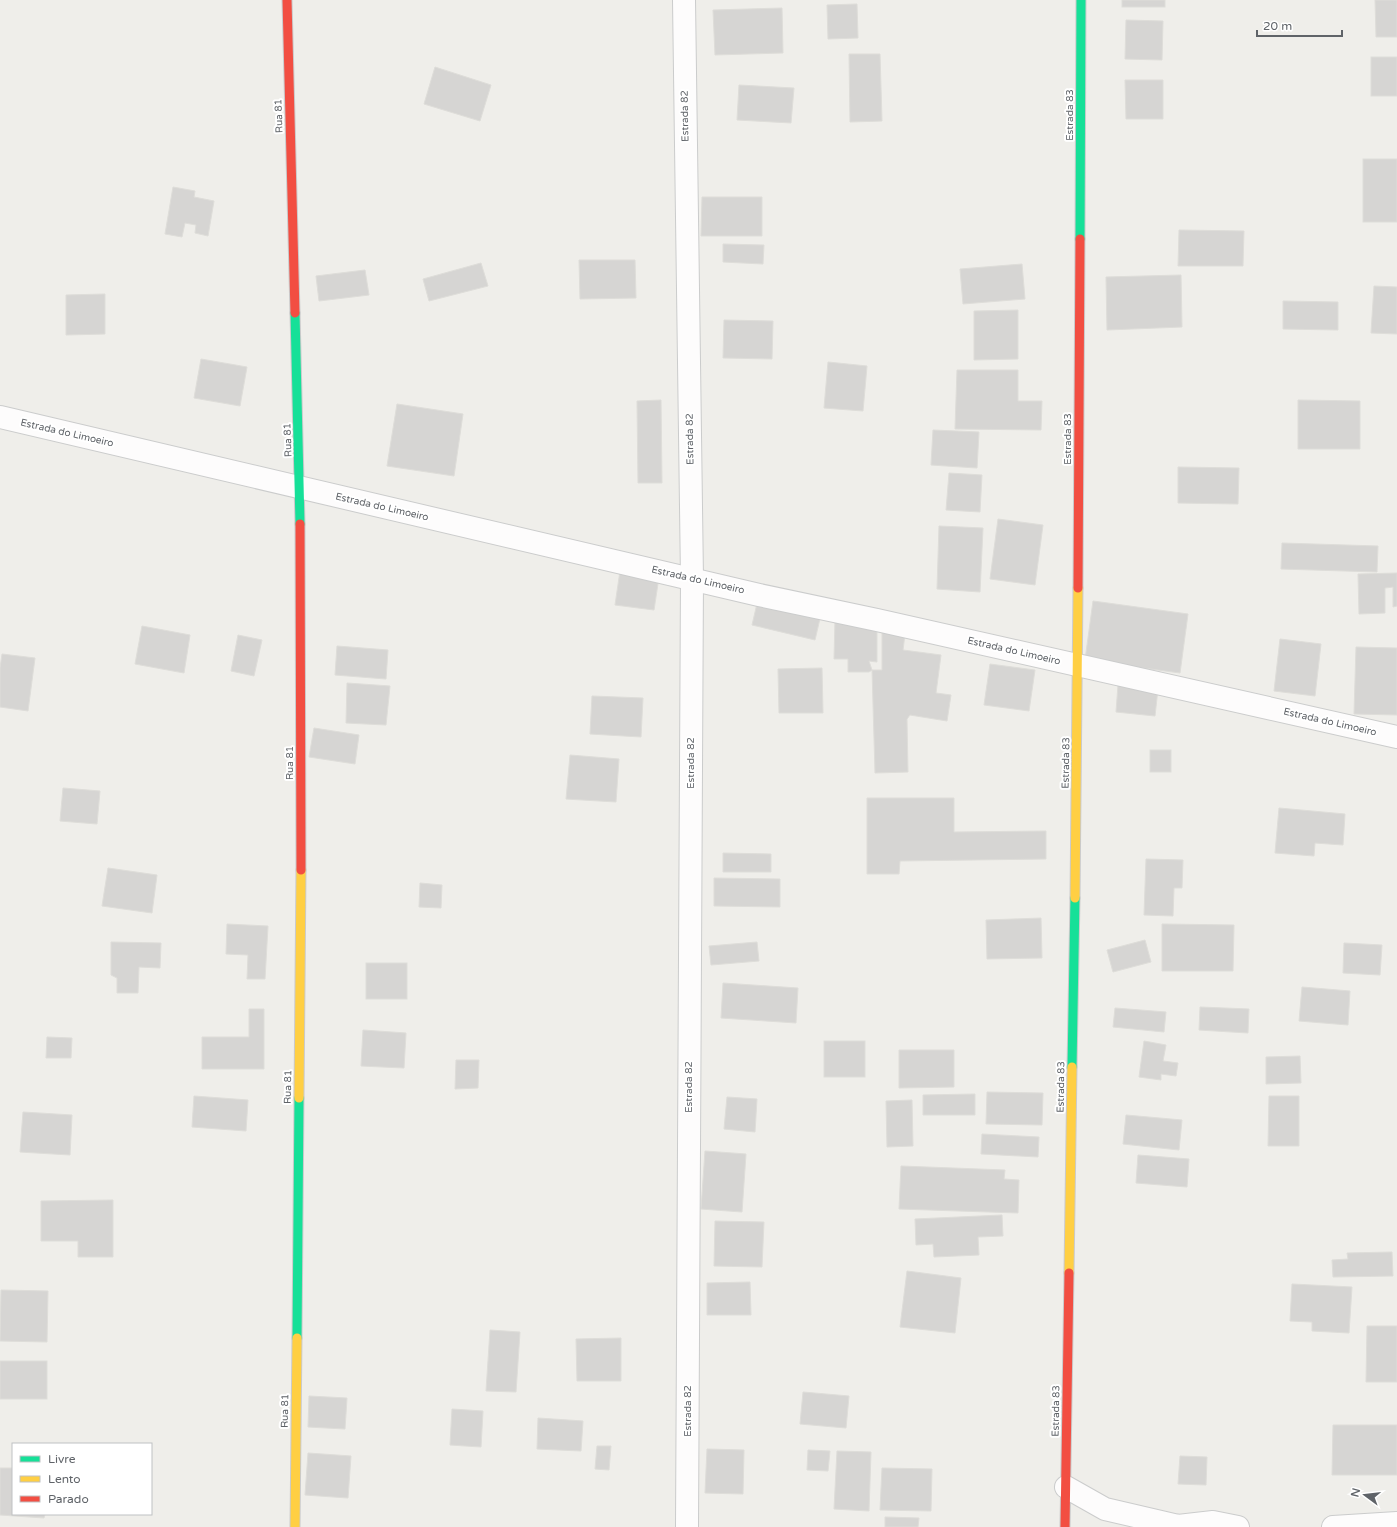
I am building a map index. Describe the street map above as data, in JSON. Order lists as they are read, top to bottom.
{
  "streets": {
    "street": [
      "Estrada 83",
      "Rua 81",
      "Estrada 82",
      "Estrada do Limoeiro"
    ]
  },
  "crossings": [
    ["Estrada 83", "Estrada do Limoeiro"],
    ["Rua 81", "Estrada do Limoeiro"],
    ["Estrada 82", "Estrada do Limoeiro"]
  ],
  "legend": ["Livre", "Lento", "Parado"],
  "scale_bar": "20 m",
  "north": "left"
}
